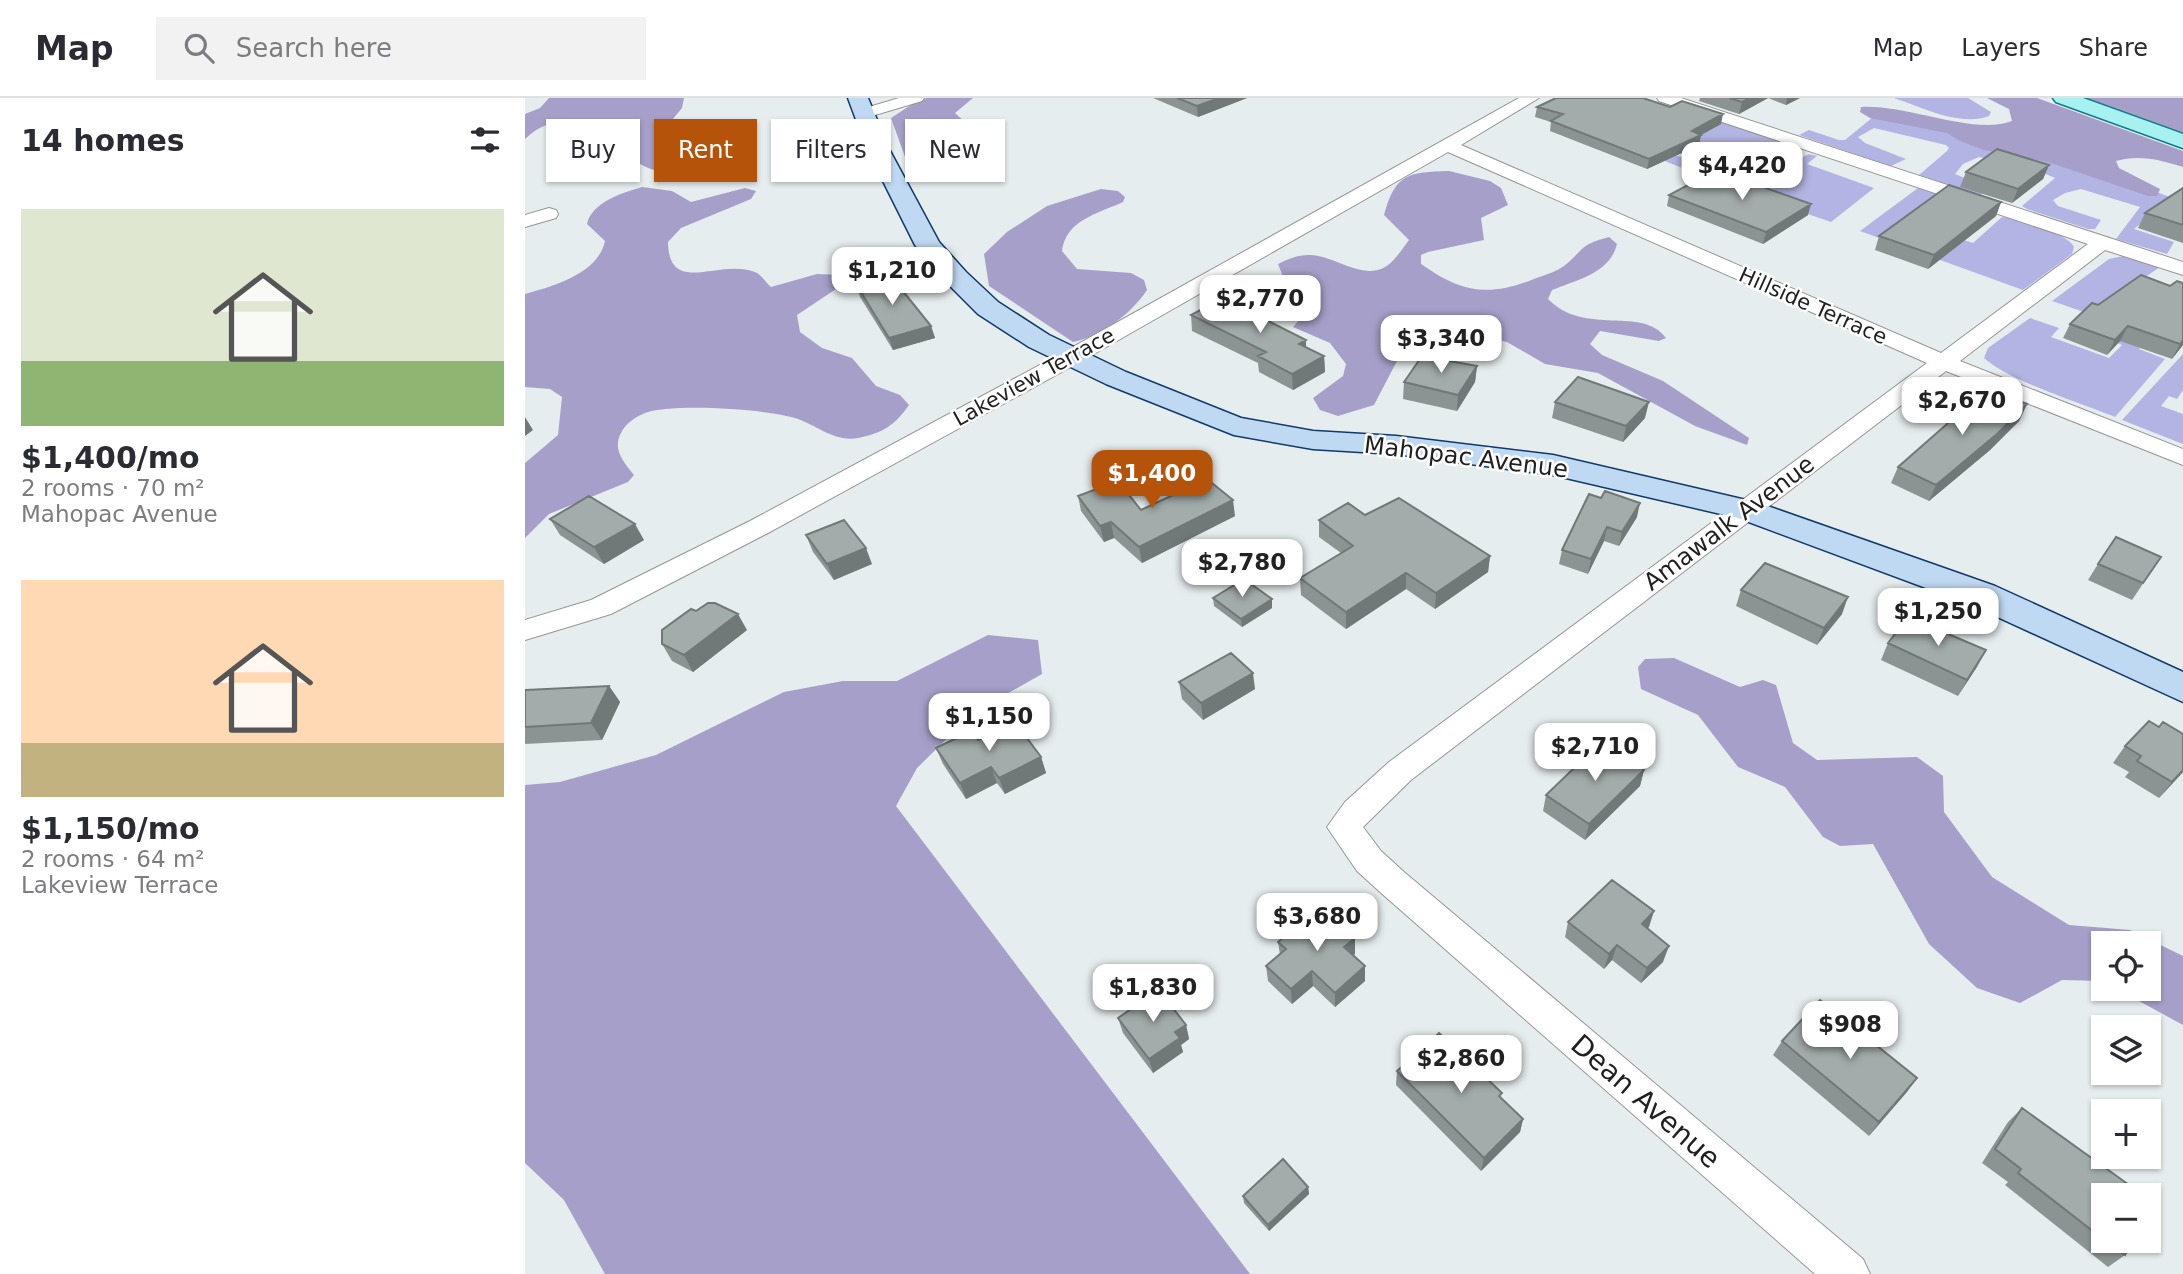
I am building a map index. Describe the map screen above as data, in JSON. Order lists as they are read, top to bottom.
{
  "streets": {
    "street": [
      "Hillside Terrace",
      "Lakeview Terrace",
      "Mahopac Avenue",
      "Amawalk Avenue",
      "Dean Avenue"
    ]
  },
  "crossings": [
    ["Hillside Terrace", "Lakeview Terrace"],
    ["Hillside Terrace", "Amawalk Avenue"],
    ["Lakeview Terrace", "Mahopac Avenue"],
    ["Mahopac Avenue", "Amawalk Avenue"],
    ["Amawalk Avenue", "Dean Avenue"]
  ],
  "page": {
    "header": "Map",
    "search": "Search here",
    "nav": ["Map", "Layers", "Share"],
    "heading": "14 homes",
    "chip": [
      "Buy",
      "Rent",
      "Filters",
      "New"
    ],
    "price": [
      "$4,420",
      "$1,210",
      "$2,770",
      "$3,340",
      "$2,670",
      "$1,400",
      "$2,780",
      "$1,250",
      "$1,150",
      "$2,710",
      "$3,680",
      "$1,830",
      "$908",
      "$2,860"
    ],
    "list": [
      {
        "name": "$1,400/mo",
        "note": "2 rooms · 70 m² · Mahopac Avenue"
      },
      {
        "name": "$1,150/mo",
        "note": "2 rooms · 64 m² · Lakeview Terrace"
      }
    ],
    "map_buttons": ["+", "−"]
  }
}
